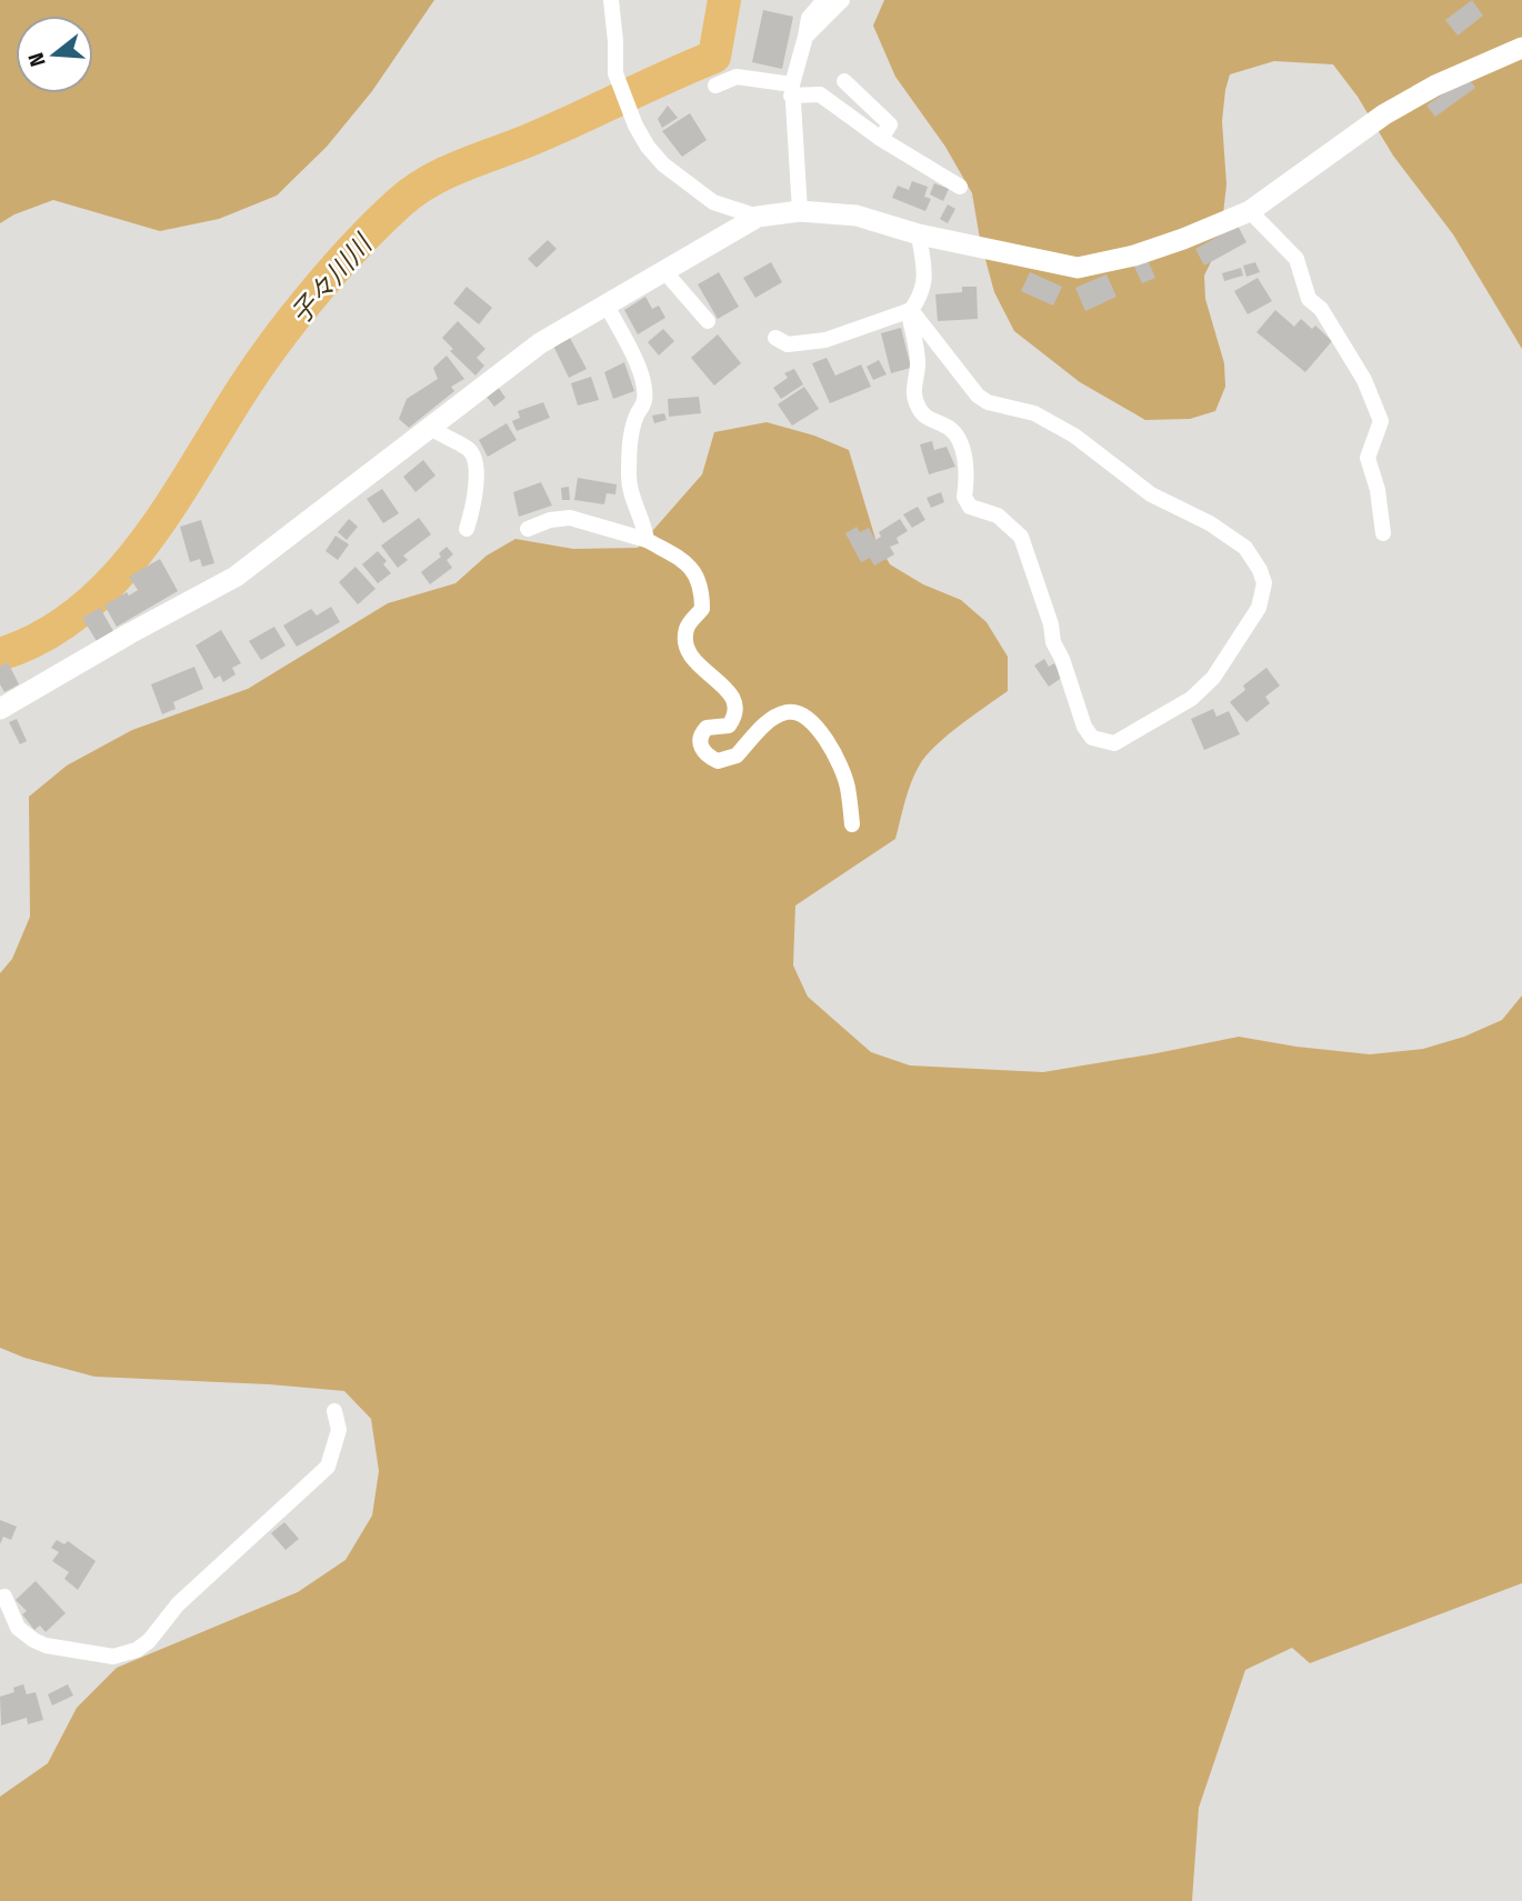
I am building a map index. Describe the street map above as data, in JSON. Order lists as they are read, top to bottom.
{
  "water": ["子々川川"],
  "north": "left"
}
